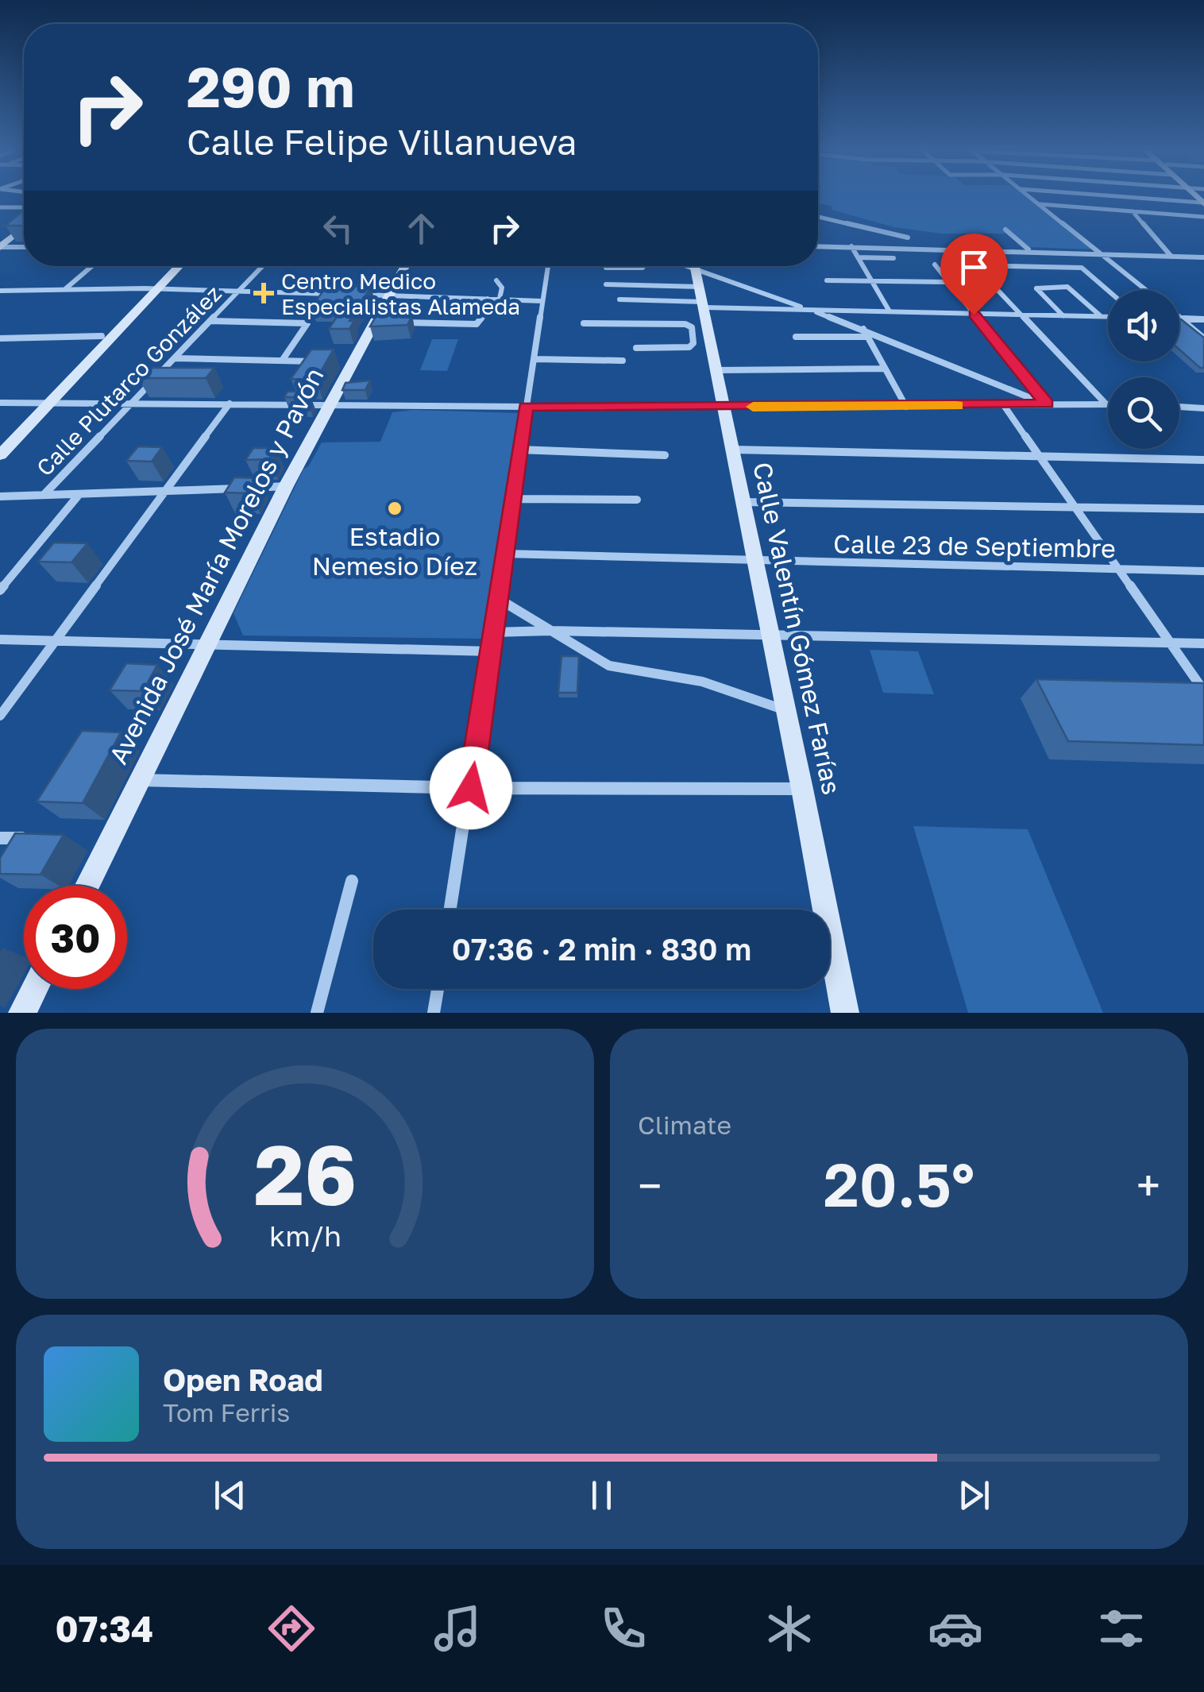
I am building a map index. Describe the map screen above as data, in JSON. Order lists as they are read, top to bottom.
{
  "streets": {
    "main road": ["Avenida José María Morelos y Pavón", "Calle Valentín Gómez Farías"],
    "street": ["Calle Plutarco González", "Calle 23 de Septiembre"]
  },
  "crossings": [
    ["Calle 23 de Septiembre", "Calle Valentín Gómez Farías"]
  ],
  "places": {
    "health": ["Centro Medico Especialistas Alameda"],
    "other": ["Estadio Nemesio Díez"]
  },
  "page": {
    "turn": ["290 m", "Calle Felipe Villanueva"],
    "limit": "30",
    "trip": "07:36 · 2 min · 830 m",
    "tile": "Climate",
    "heat": ["−", "20.5°", "+"],
    "song": ["Open Road", "Tom Ferris"],
    "tabs": "07:34",
    "gauge": ["26", "km/h"]
  }
}
